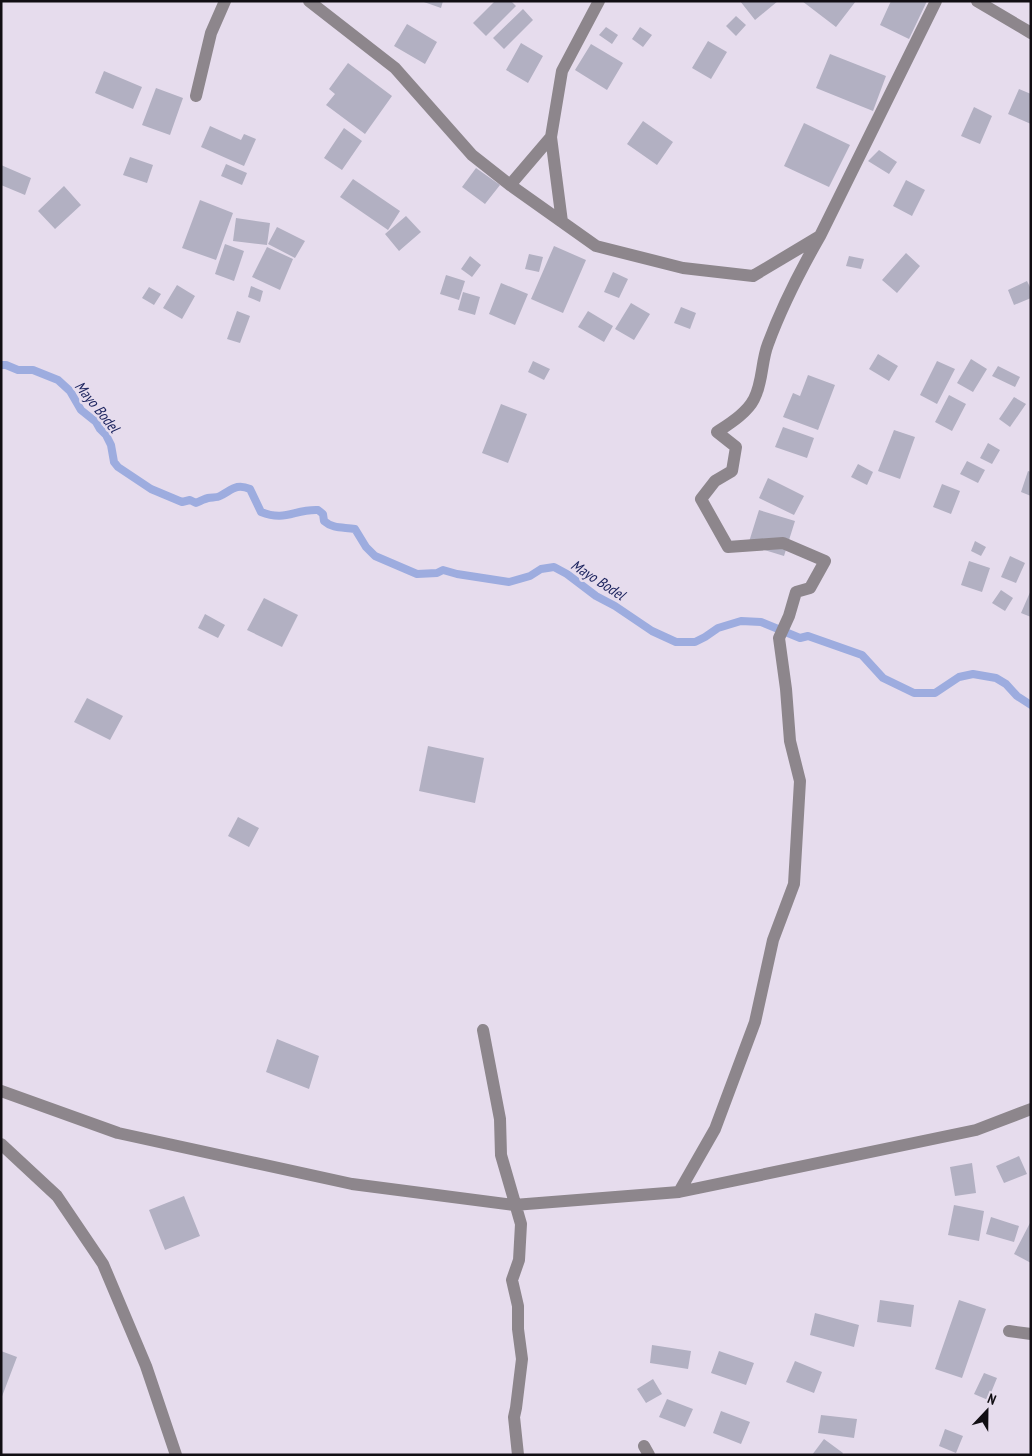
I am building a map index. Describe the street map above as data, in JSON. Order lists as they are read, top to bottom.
{
  "water": ["Mayo Bodel"],
  "north": "top"
}
